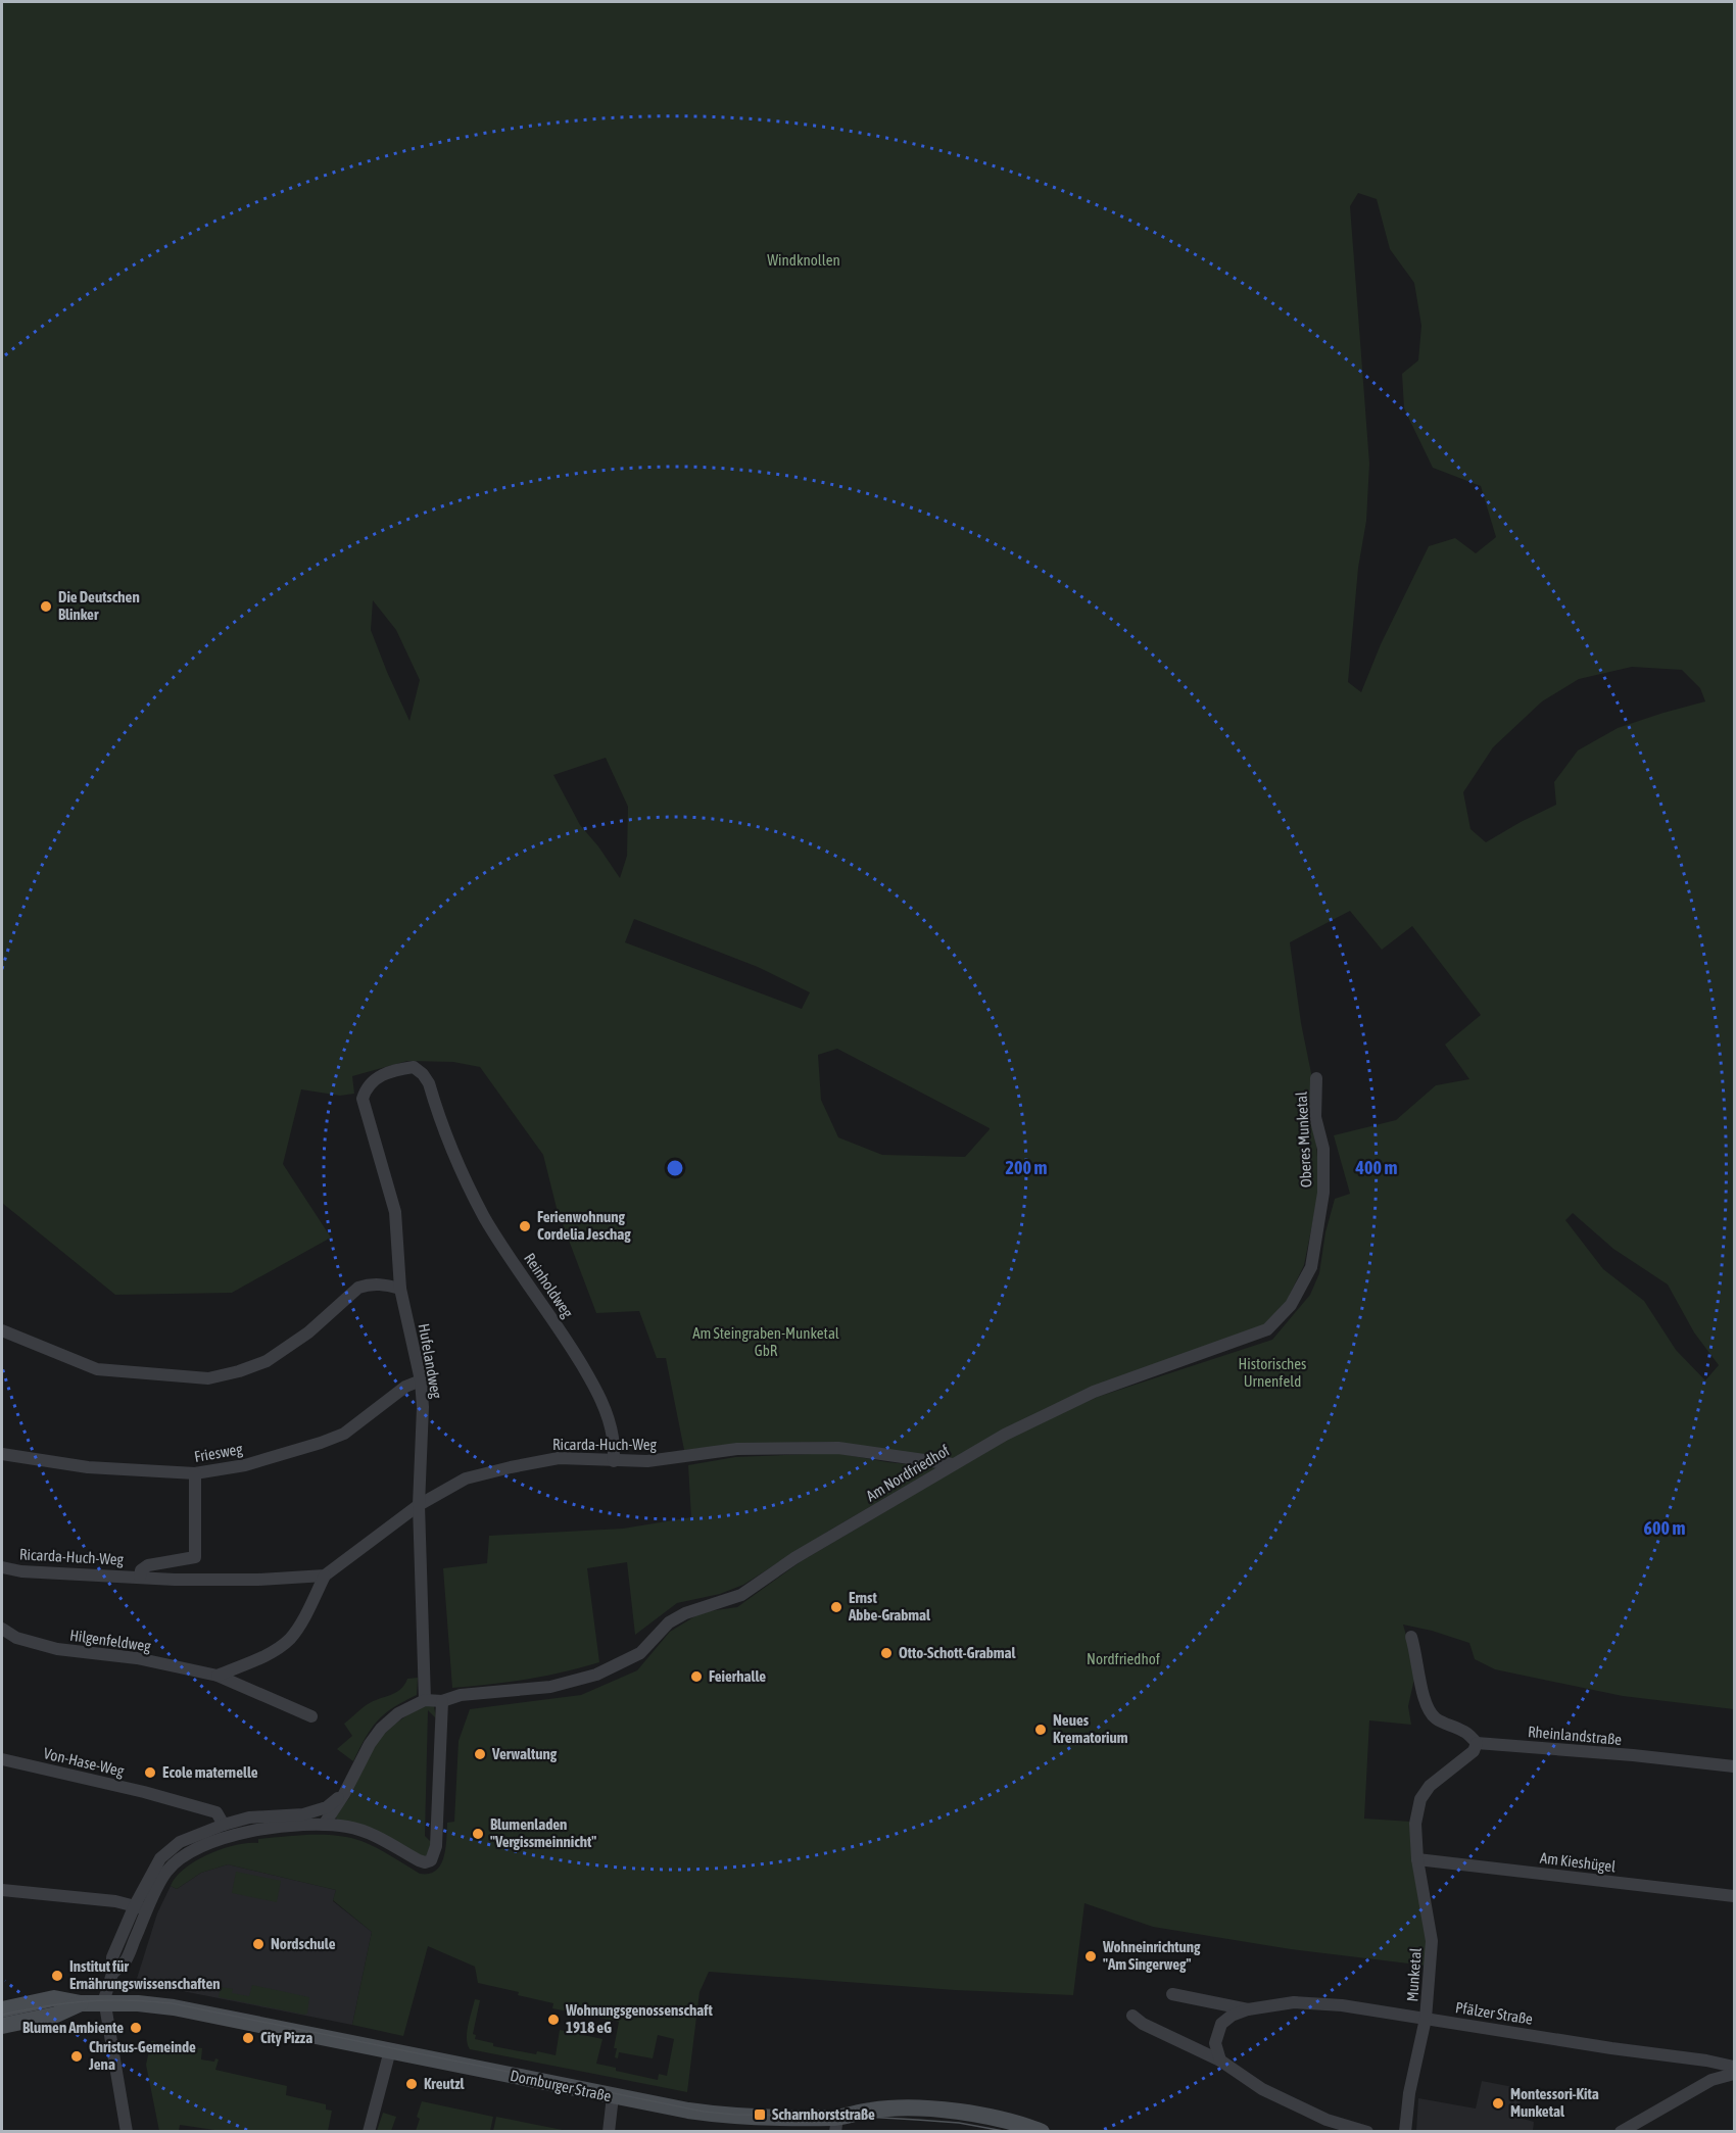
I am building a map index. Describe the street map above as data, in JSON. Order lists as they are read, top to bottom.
{
  "streets": {
    "street": [
      "Oberes Munketal",
      "Reinholdweg",
      "Hufelandweg",
      "Ricarda-Huch-Weg",
      "Friesweg",
      "Am Nordfriedhof",
      "Hilgenfeldweg",
      "Rheinlandstraße",
      "Von-Hase-Weg",
      "Am Kieshügel",
      "Munketal",
      "Pfälzer Straße",
      "Dornburger Straße"
    ]
  },
  "crossings": [
    ["Oberes Munketal", "Am Nordfriedhof"],
    ["Reinholdweg", "Hufelandweg"],
    ["Reinholdweg", "Ricarda-Huch-Weg"],
    ["Hufelandweg", "Ricarda-Huch-Weg"],
    ["Hufelandweg", "Friesweg"],
    ["Ricarda-Huch-Weg", "Friesweg"],
    ["Ricarda-Huch-Weg", "Am Nordfriedhof"],
    ["Rheinlandstraße", "Munketal"],
    ["Am Kieshügel", "Munketal"],
    ["Munketal", "Pfälzer Straße"]
  ],
  "parks": [
    "Windknollen",
    "Am Steingraben-Munketal GbR",
    "Historisches Urnenfeld",
    "Nordfriedhof"
  ],
  "places": {
    "other": [
      "Die Deutschen Blinker",
      "Ferienwohnung Cordelia Jeschag",
      "Ernst Abbe-Grabmal",
      "Otto-Schott-Grabmal",
      "Feierhalle",
      "Neues Krematorium",
      "Verwaltung",
      "Ecole maternelle",
      "Blumenladen \"Vergissmeinnicht\"",
      "Nordschule",
      "Wohneinrichtung \"Am Singerweg\"",
      "Institut für Ernährungswissenschaften",
      "Wohnungsgenossenschaft 1918 eG",
      "Blumen Ambiente",
      "City Pizza",
      "Christus-Gemeinde Jena",
      "Kreutzl",
      "Montessori-Kita Munketal"
    ],
    "transit": ["Scharnhorststraße"]
  },
  "rings": ["200 m", "400 m", "600 m"]
}
